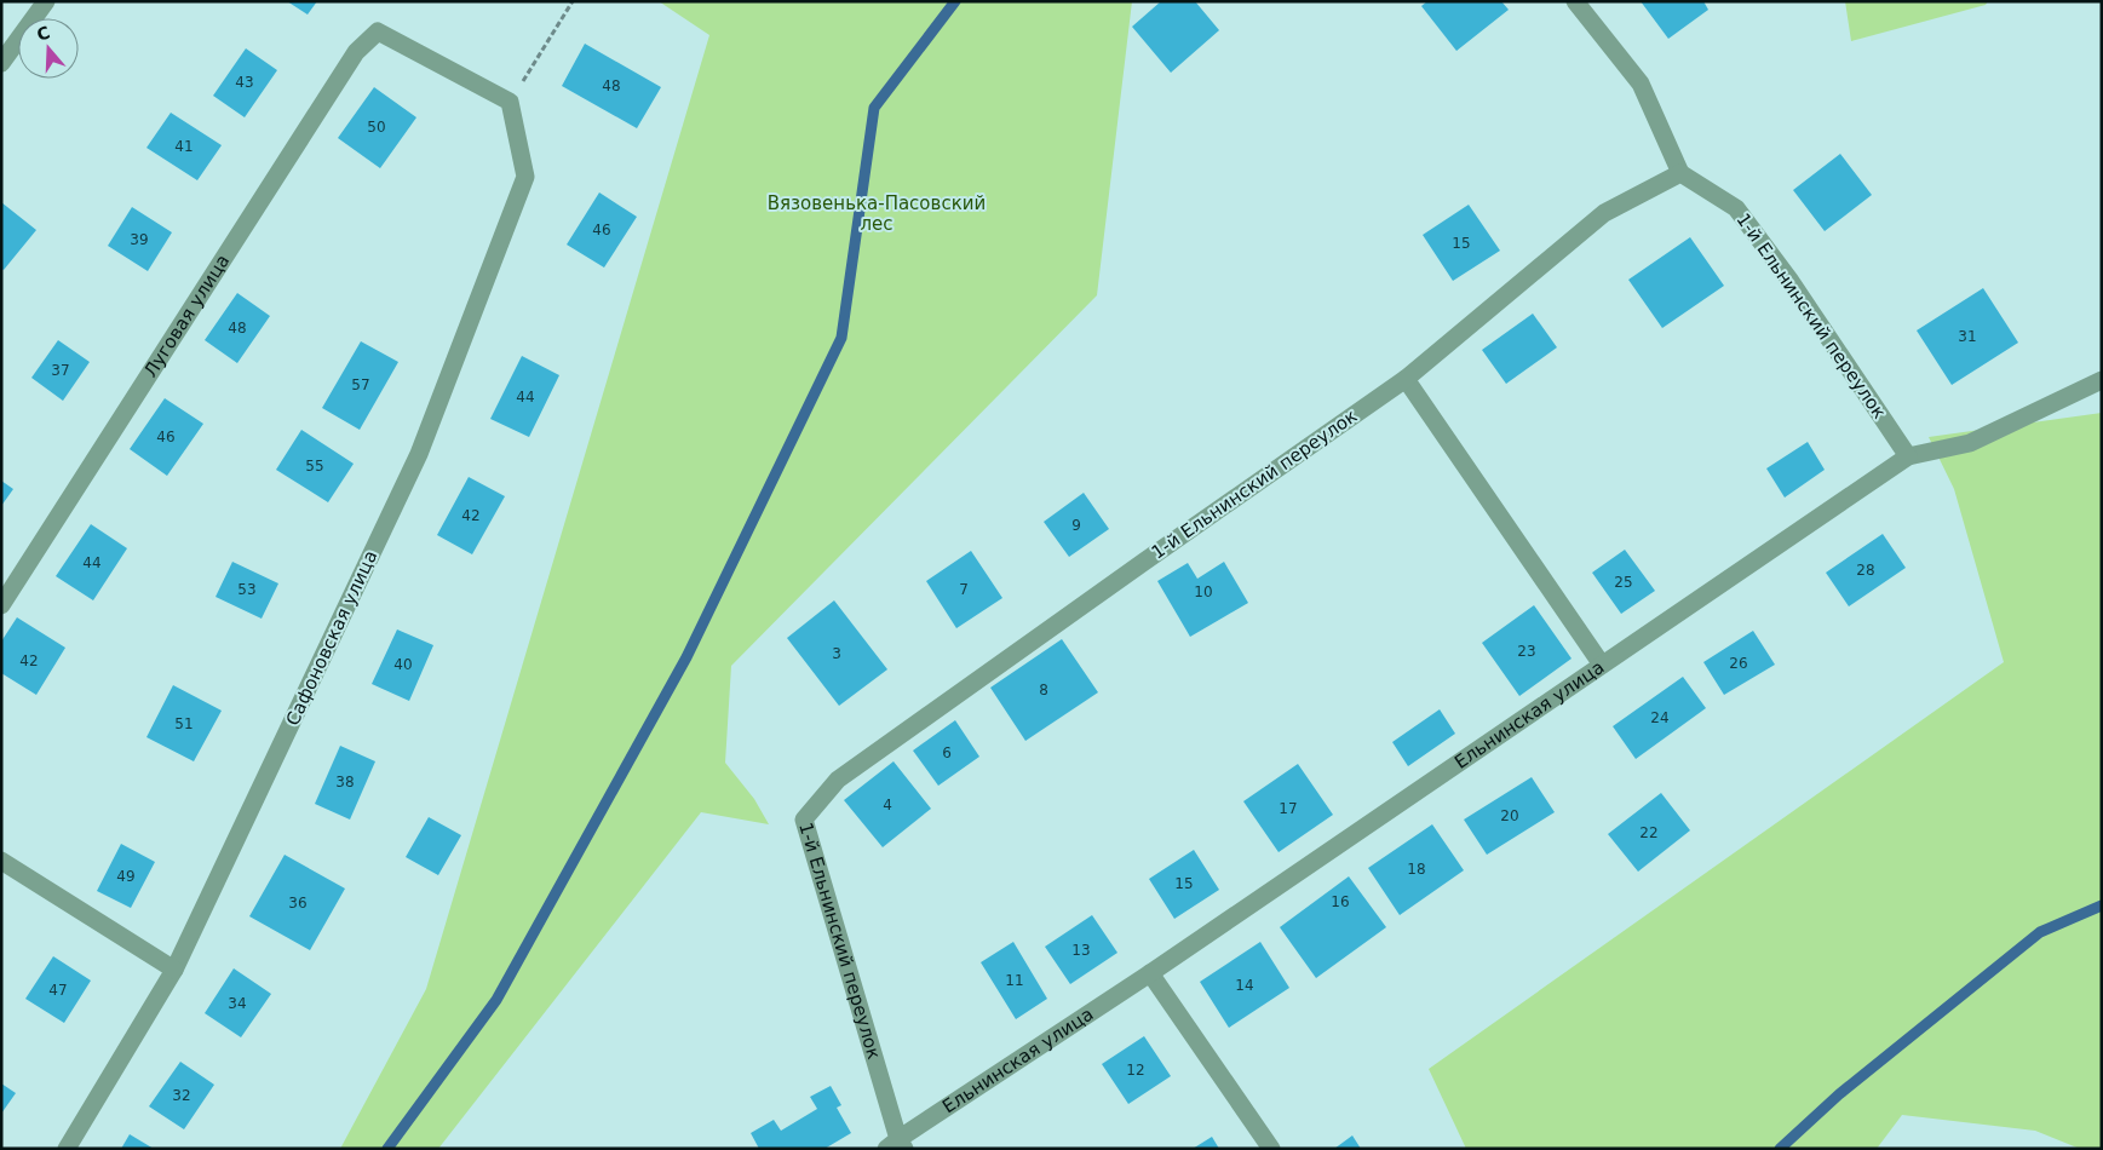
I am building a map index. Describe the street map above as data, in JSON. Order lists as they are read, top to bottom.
{
  "streets": {
    "street": [
      "Луговая улица",
      "1-й Ельнинский переулок",
      "Сафоновская улица",
      "Ельнинская улица"
    ]
  },
  "crossings": [
    ["Луговая улица", "Сафоновская улица"],
    ["1-й Ельнинский переулок", "Ельнинская улица"]
  ],
  "parks": ["Вязовенька-Пасовский лес"],
  "house_numbers": [
    "43",
    "48",
    "50",
    "41",
    "46",
    "39",
    "15",
    "48",
    "31",
    "37",
    "57",
    "44",
    "46",
    "55",
    "42",
    "9",
    "44",
    "28",
    "25",
    "53",
    "7",
    "10",
    "23",
    "3",
    "42",
    "26",
    "40",
    "8",
    "24",
    "51",
    "6",
    "38",
    "4",
    "17",
    "20",
    "22",
    "18",
    "49",
    "15",
    "16",
    "36",
    "13",
    "11",
    "14",
    "47",
    "34",
    "12",
    "32"
  ],
  "north": "top"
}
